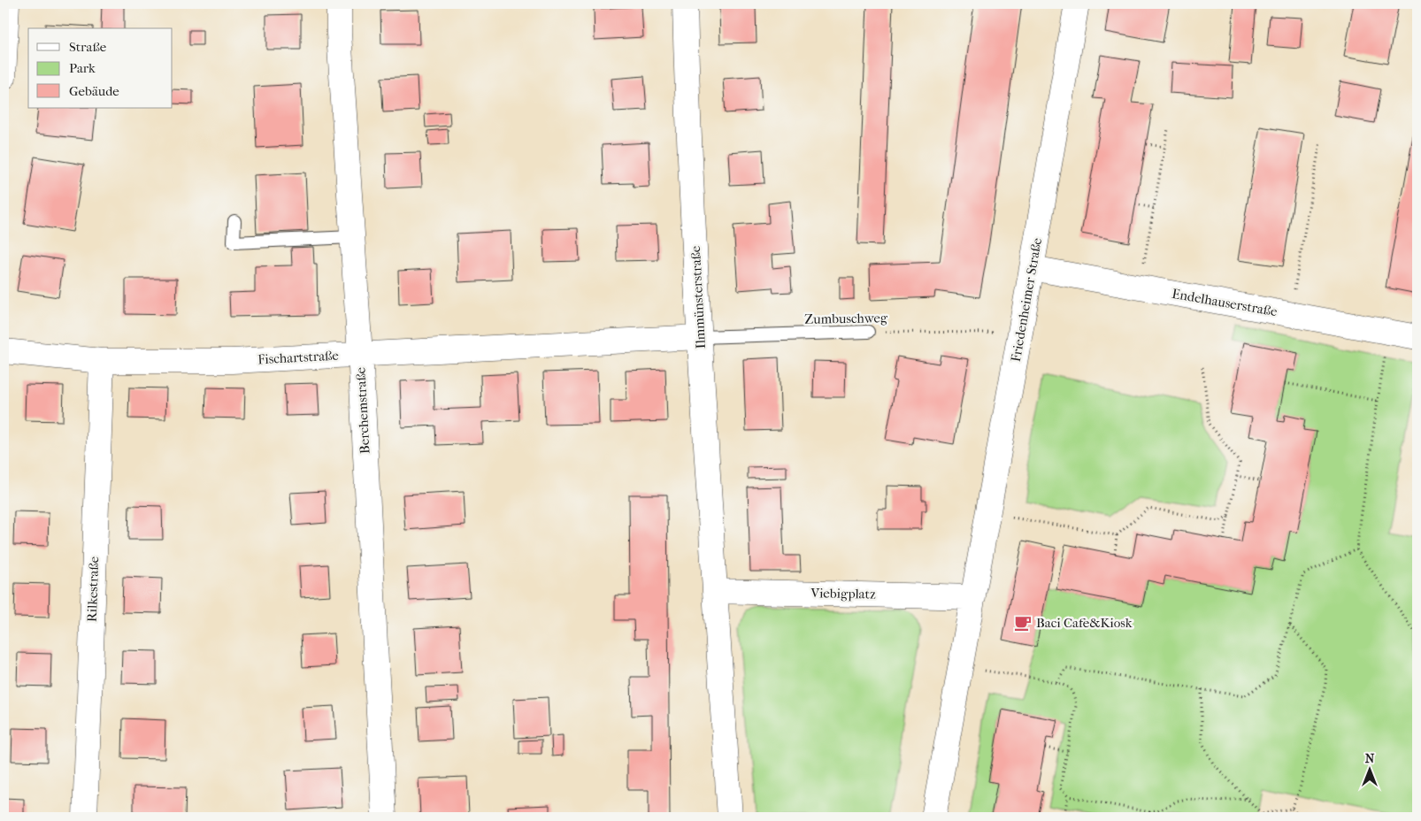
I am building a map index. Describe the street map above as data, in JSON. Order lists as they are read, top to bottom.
{
  "streets": {
    "street": [
      "Ilmmünsterstraße",
      "Friedenheimer Straße",
      "Endelhauserstraße",
      "Fischartstraße",
      "Berchemstraße",
      "Rilkestraße",
      "Viebigplatz"
    ],
    "lane": ["Zumbuschweg"]
  },
  "crossings": [
    ["Ilmmünsterstraße", "Zumbuschweg"],
    ["Ilmmünsterstraße", "Fischartstraße"],
    ["Ilmmünsterstraße", "Viebigplatz"],
    ["Friedenheimer Straße", "Endelhauserstraße"],
    ["Friedenheimer Straße", "Viebigplatz"],
    ["Zumbuschweg", "Fischartstraße"],
    ["Fischartstraße", "Berchemstraße"],
    ["Fischartstraße", "Rilkestraße"]
  ],
  "places": {
    "cafe": ["Baci Cafe&Kiosk"]
  },
  "legend": ["Straße", "Park", "Gebäude"],
  "north": "top"
}
